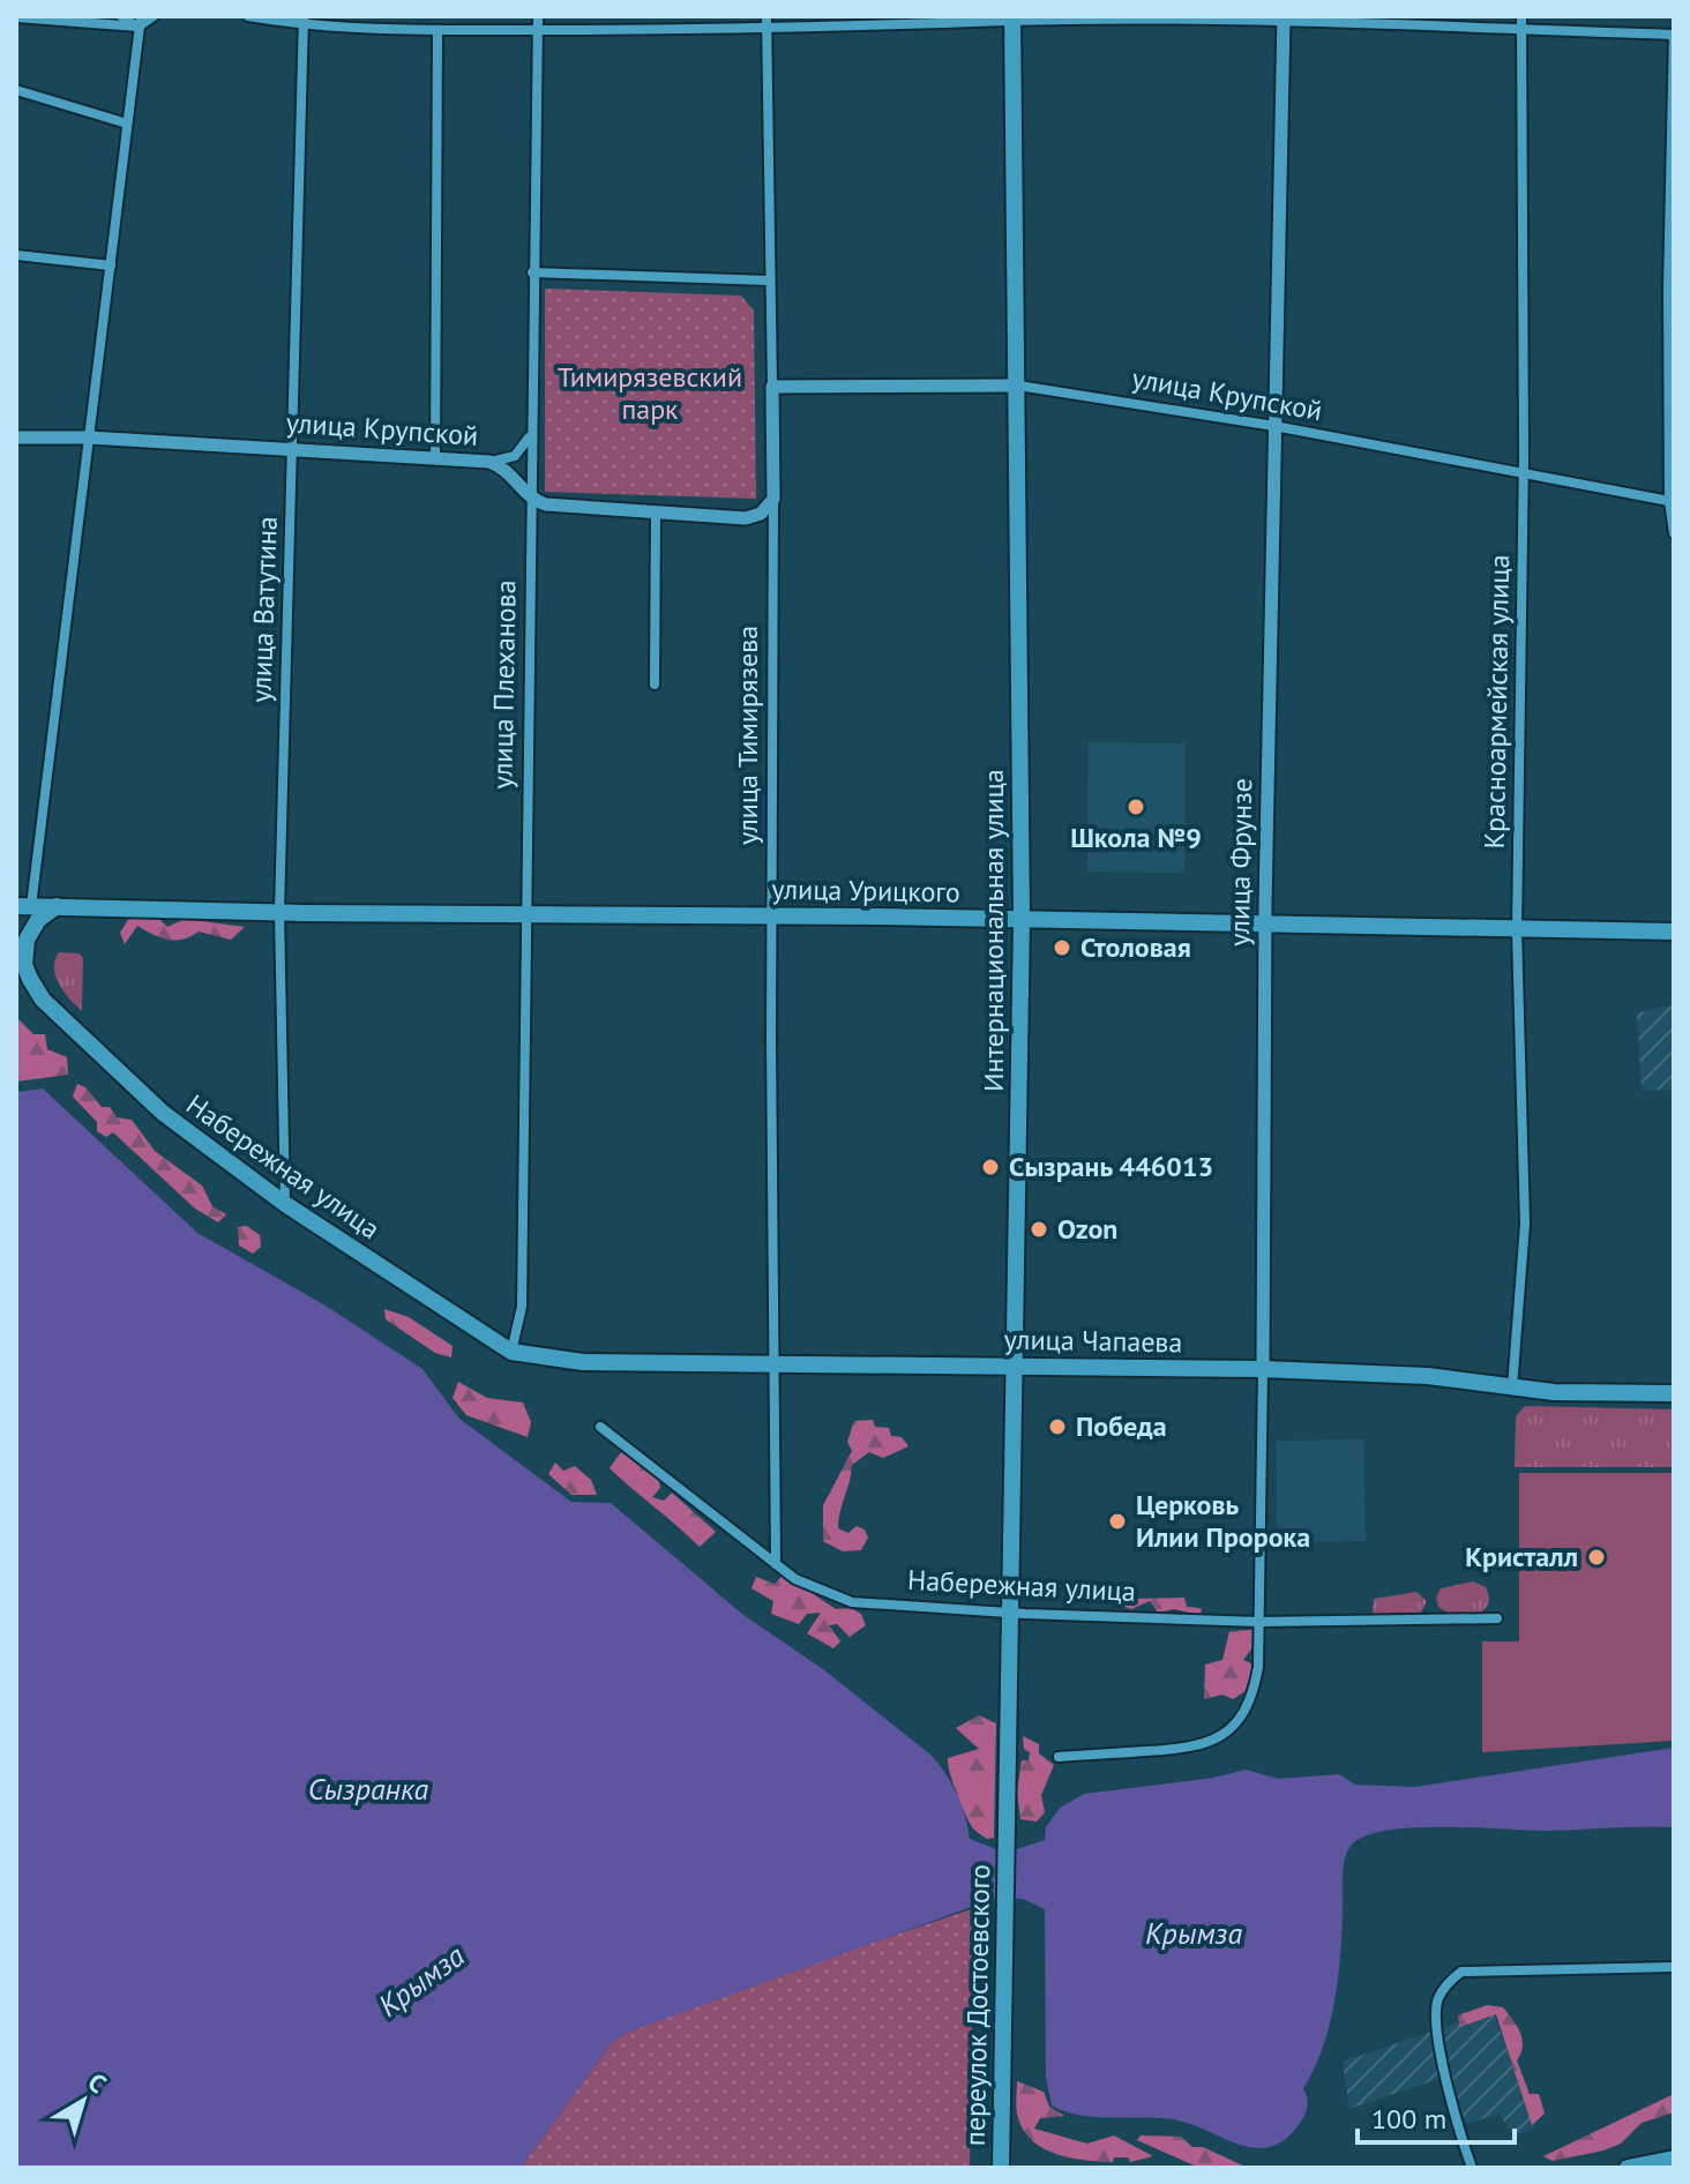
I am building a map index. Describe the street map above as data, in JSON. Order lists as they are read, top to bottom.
{
  "streets": {
    "main road": [
      "улица Урицкого",
      "Интернациональная улица",
      "Набережная улица",
      "улица Чапаева",
      "переулок Достоевского"
    ],
    "street": [
      "улица Крупской",
      "улица Ватутина",
      "улица Плеханова",
      "Красноармейская улица",
      "улица Тимирязева",
      "улица Фрунзе"
    ]
  },
  "crossings": [
    ["улица Крупской", "улица Ватутина"],
    ["улица Крупской", "улица Плеханова"],
    ["улица Крупской", "Красноармейская улица"],
    ["улица Крупской", "улица Тимирязева"],
    ["улица Крупской", "улица Фрунзе"],
    ["улица Крупской", "Интернациональная улица"],
    ["улица Ватутина", "улица Урицкого"],
    ["улица Ватутина", "Набережная улица"],
    ["улица Плеханова", "улица Урицкого"],
    ["улица Плеханова", "Набережная улица"],
    ["улица Плеханова", "улица Чапаева"],
    ["Красноармейская улица", "улица Урицкого"],
    ["Красноармейская улица", "улица Чапаева"],
    ["улица Тимирязева", "улица Урицкого"],
    ["улица Тимирязева", "Набережная улица"],
    ["улица Тимирязева", "улица Чапаева"],
    ["улица Фрунзе", "улица Урицкого"],
    ["улица Фрунзе", "Набережная улица"],
    ["улица Фрунзе", "улица Чапаева"],
    ["улица Урицкого", "Интернациональная улица"],
    ["Интернациональная улица", "Набережная улица"],
    ["Интернациональная улица", "улица Чапаева"],
    ["Интернациональная улица", "переулок Достоевского"],
    ["Набережная улица", "улица Чапаева"]
  ],
  "water": ["Сызранка", "Крымза"],
  "parks": ["Тимирязевский парк"],
  "places": [
    "Школа №9",
    "Столовая",
    "Сызрань 446013",
    "Ozon",
    "Победа",
    "Церковь Илии Пророка",
    "Кристалл"
  ],
  "scale_bar": "100 m",
  "north": "top right"
}
